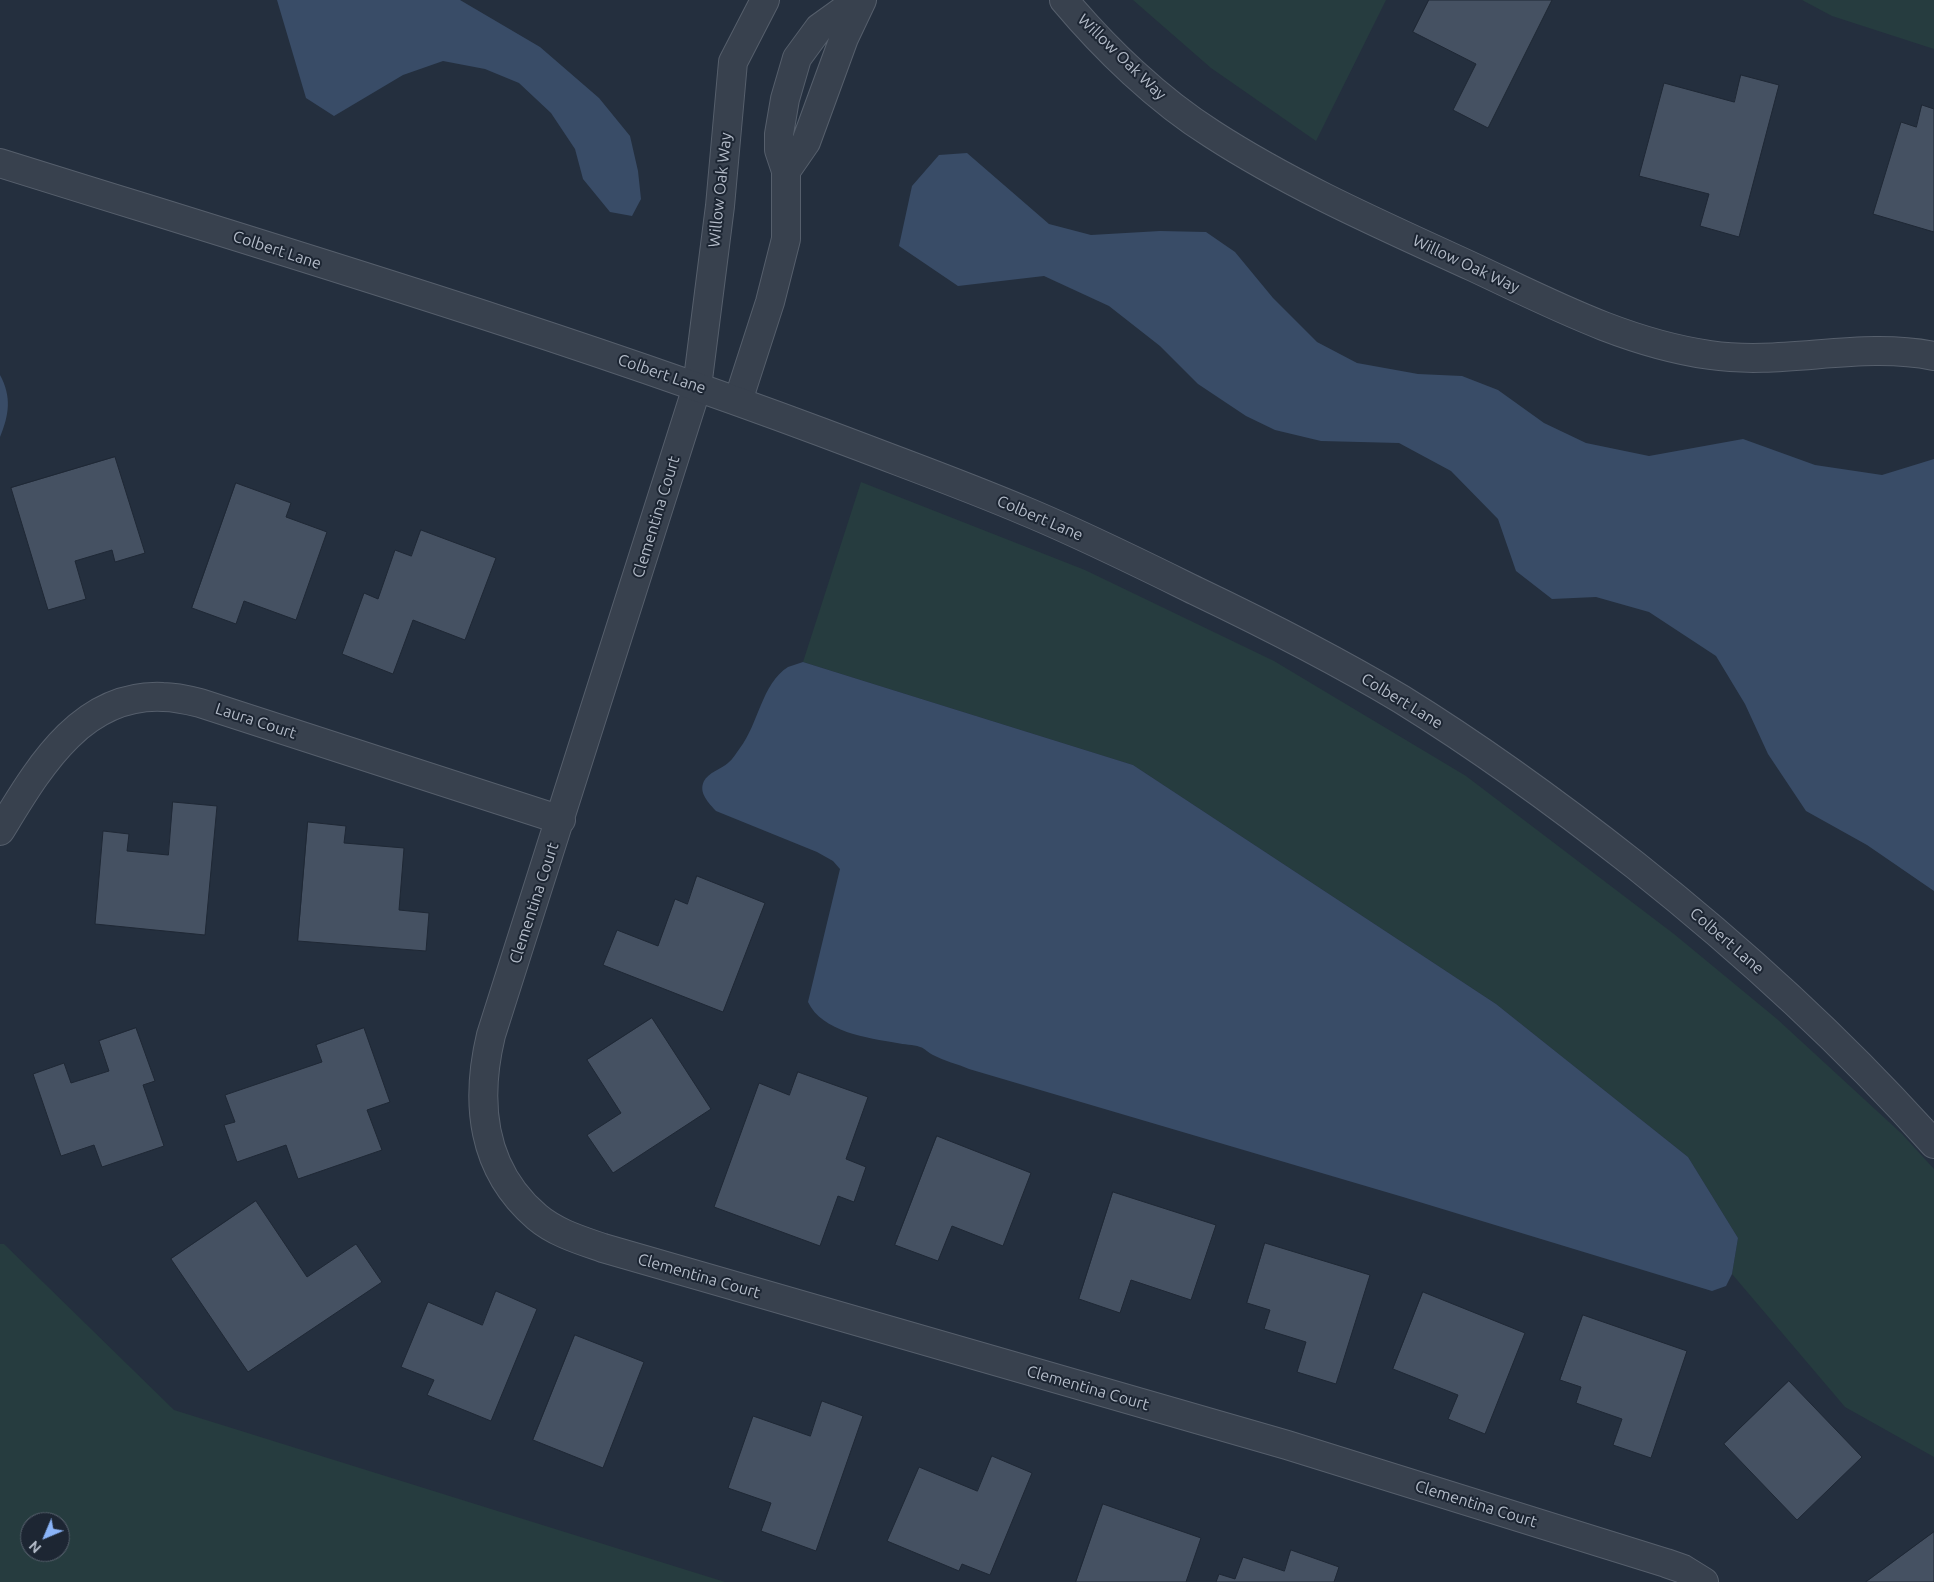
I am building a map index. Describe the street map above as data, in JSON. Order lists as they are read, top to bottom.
{
  "streets": {
    "street": [
      "Willow Oak Way",
      "Colbert Lane",
      "Clementina Court",
      "Laura Court"
    ]
  },
  "crossings": [
    ["Willow Oak Way", "Colbert Lane"],
    ["Willow Oak Way", "Clementina Court"],
    ["Colbert Lane", "Clementina Court"],
    ["Clementina Court", "Laura Court"]
  ],
  "north": "bottom left"
}
